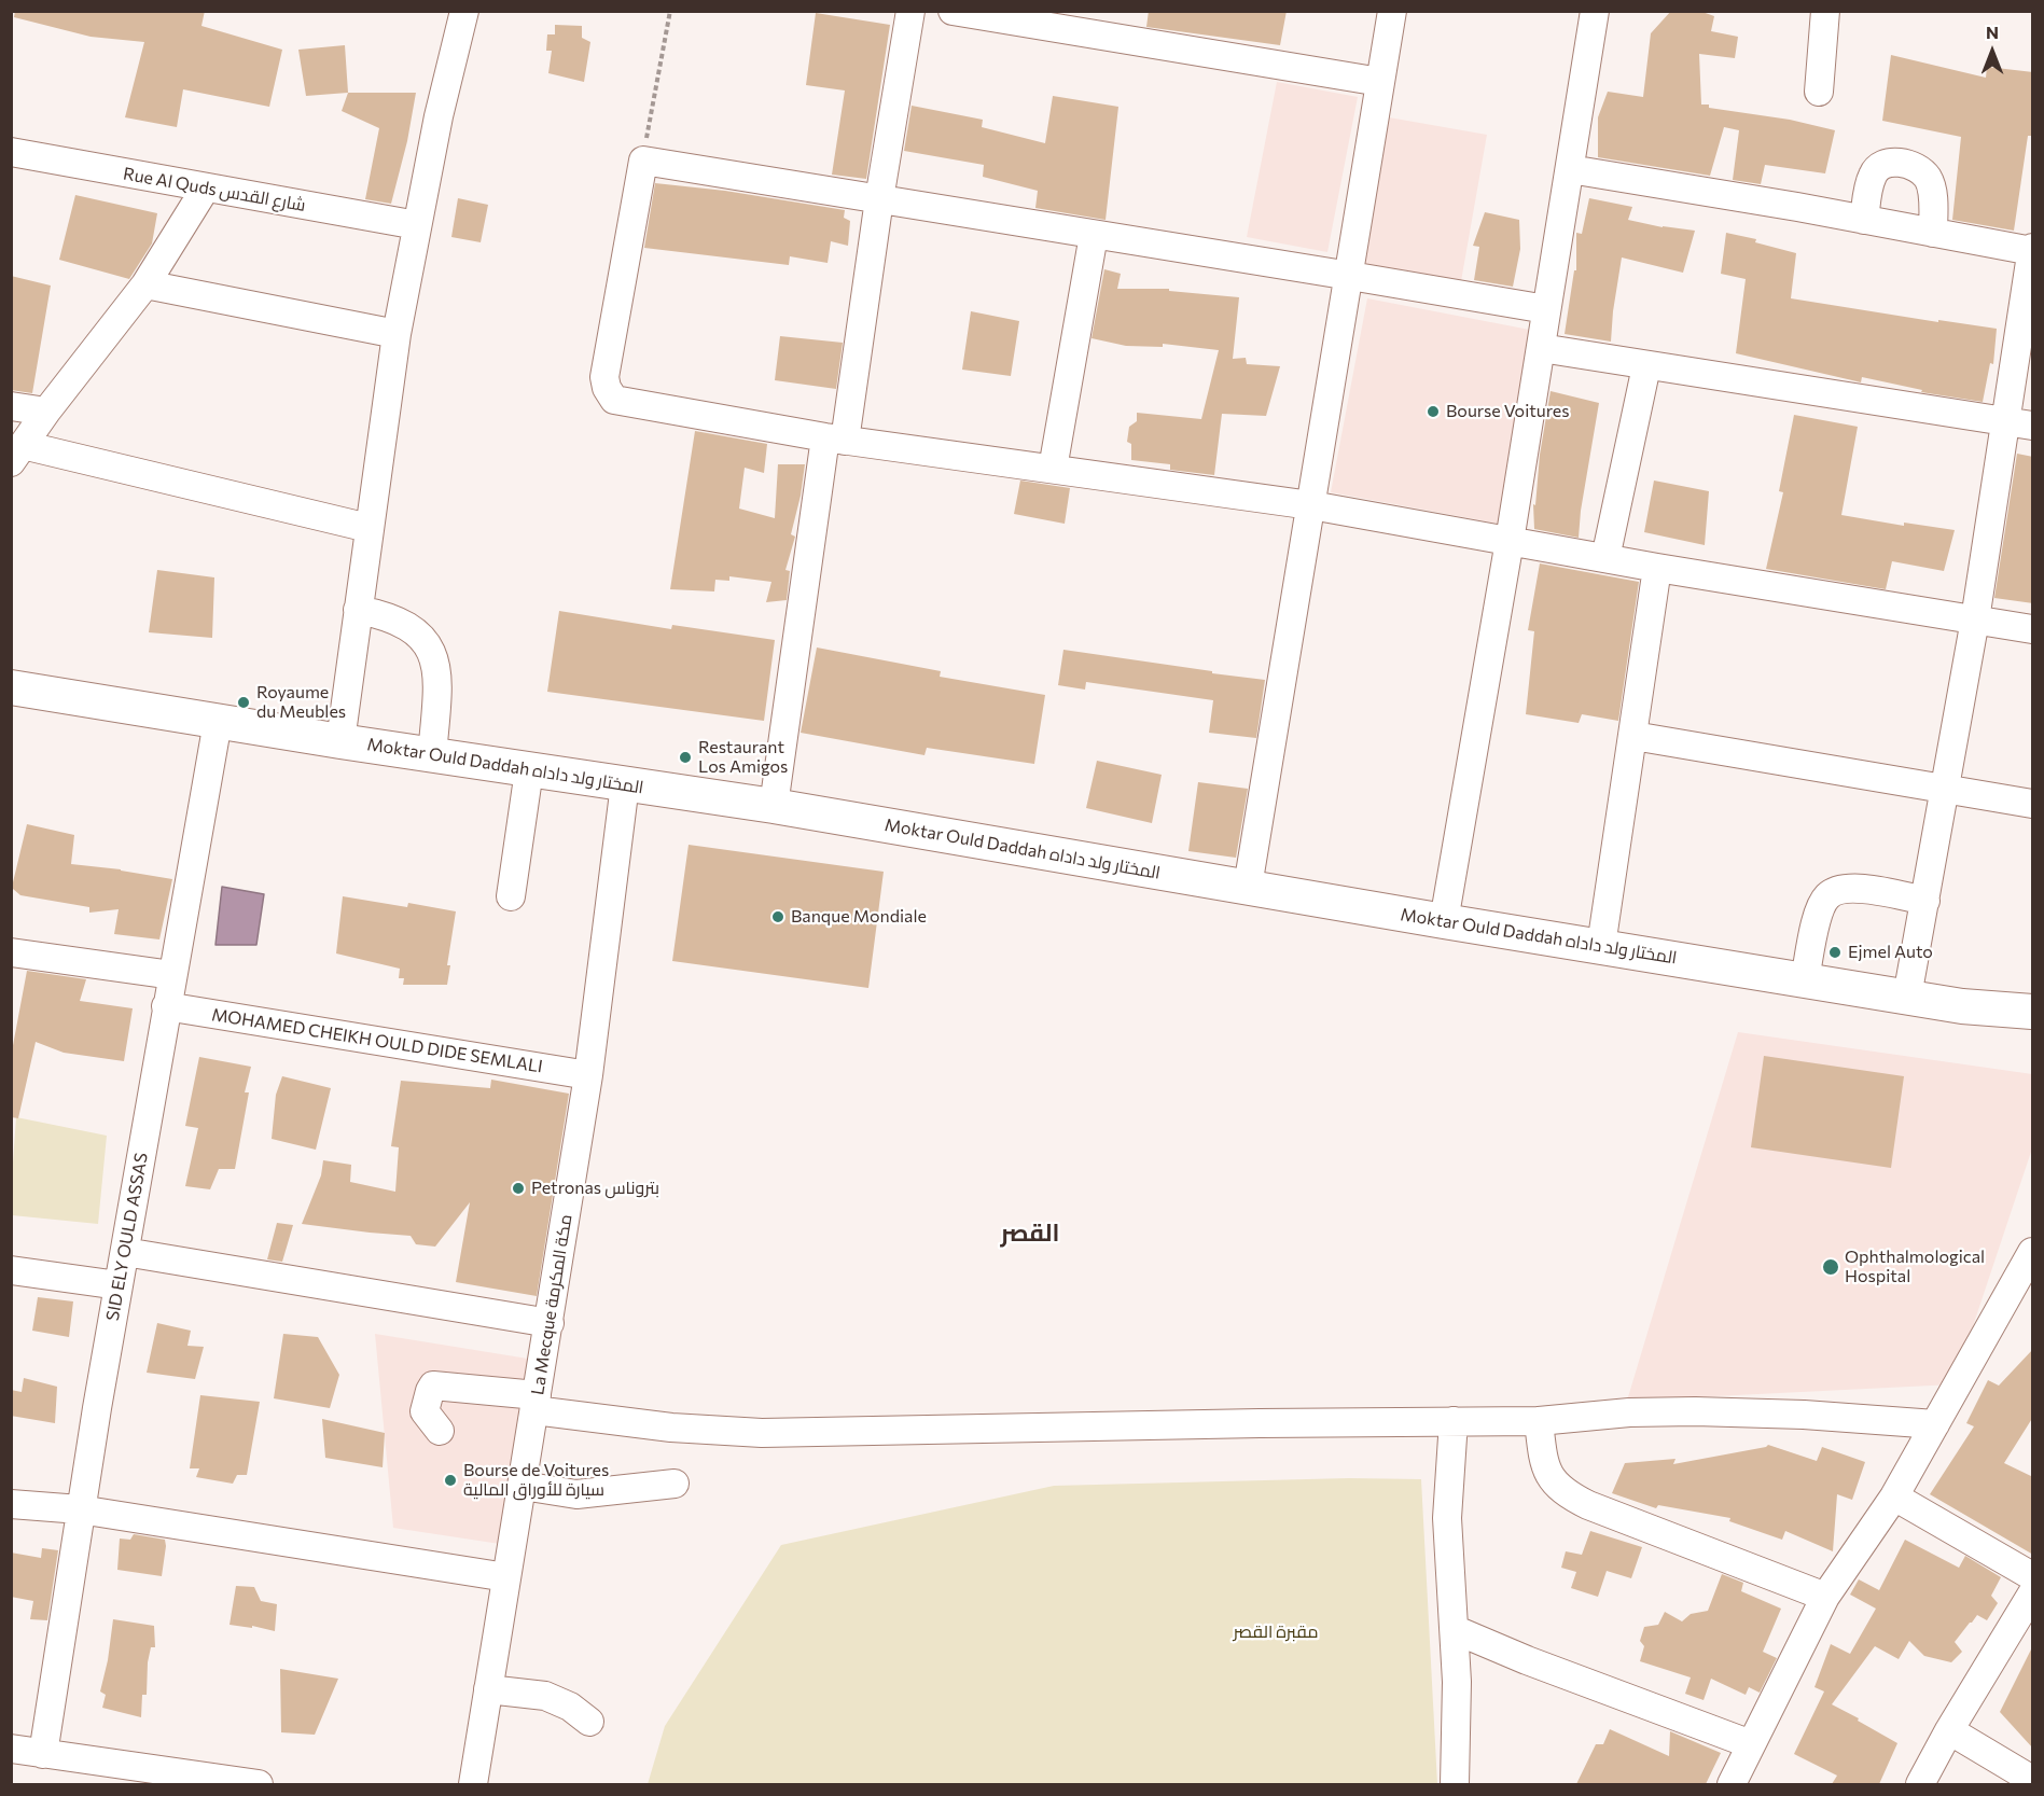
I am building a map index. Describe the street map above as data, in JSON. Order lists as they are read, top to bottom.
{
  "streets": {
    "main road": ["Moktar Ould Daddah المختار ولد داداه"],
    "street": [
      "Rue Al Quds شارع القدس",
      "MOHAMED CHEIKH OULD DIDE SEMLALI",
      "SID ELY OULD ASSAS",
      "La Mecque مكة المكرمة"
    ]
  },
  "crossings": [
    ["Moktar Ould Daddah المختار ولد داداه", "SID ELY OULD ASSAS"],
    ["Moktar Ould Daddah المختار ولد داداه", "La Mecque مكة المكرمة"],
    ["MOHAMED CHEIKH OULD DIDE SEMLALI", "SID ELY OULD ASSAS"],
    ["MOHAMED CHEIKH OULD DIDE SEMLALI", "La Mecque مكة المكرمة"]
  ],
  "districts": ["القصر"],
  "parks": ["مقبرة القصر"],
  "places": [
    "Bourse Voitures",
    "Royaume du Meubles",
    "Restaurant Los Amigos",
    "Banque Mondiale",
    "Ejmel Auto",
    "Petronas بتروناس",
    "Ophthalmological Hospital",
    "Bourse de Voitures سيارة للأوراق المالية"
  ],
  "north": "top"
}
